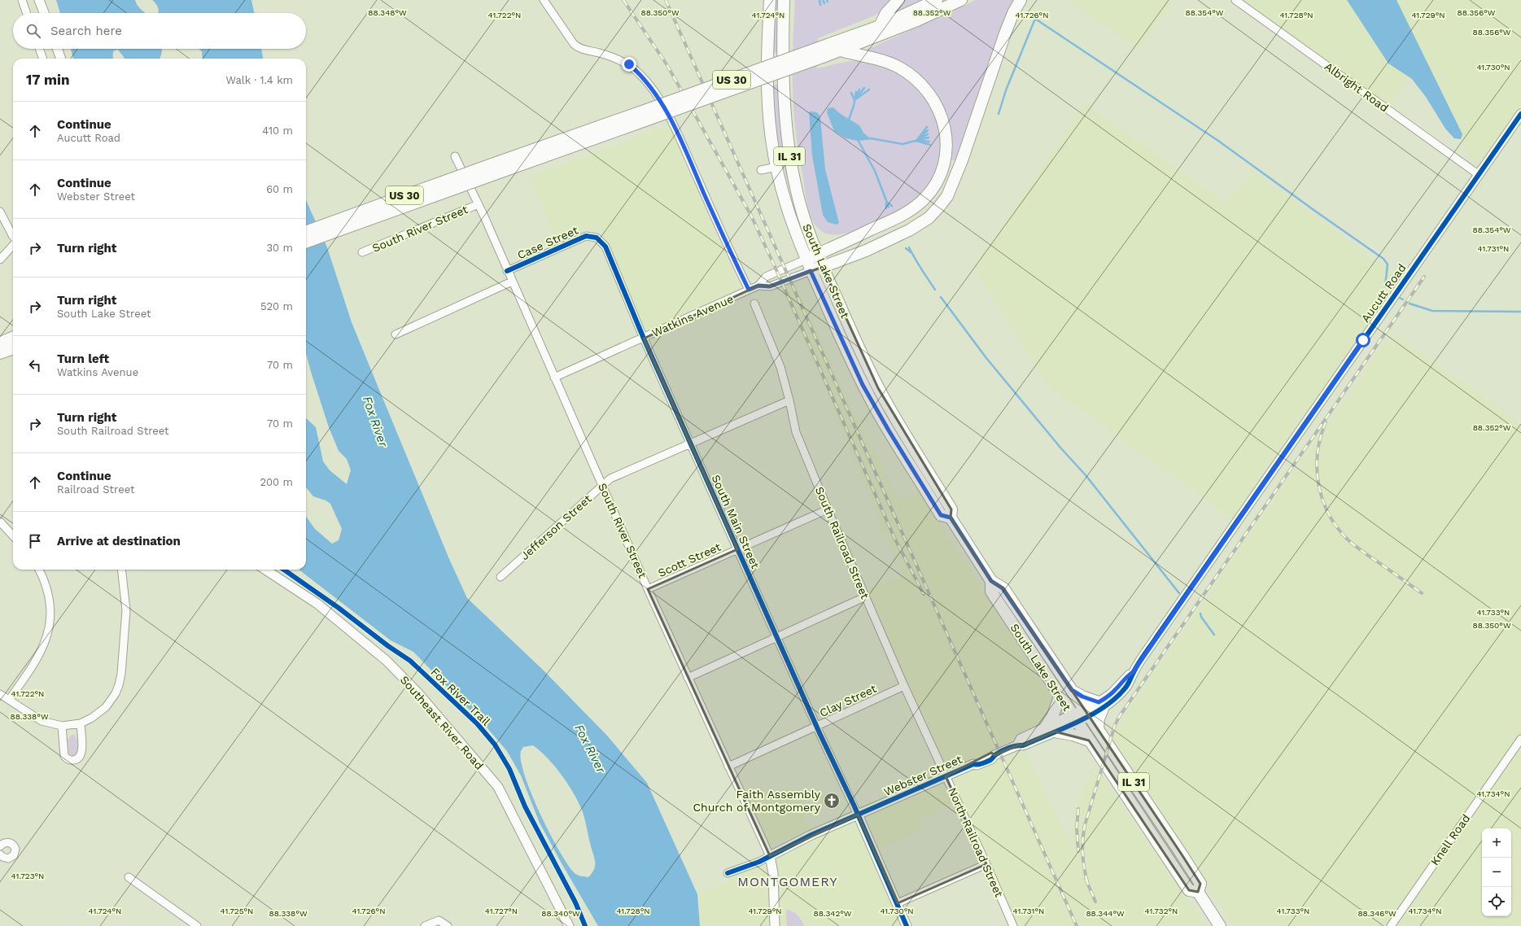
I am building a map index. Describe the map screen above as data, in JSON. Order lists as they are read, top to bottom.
{
  "streets": {
    "main road": ["US 30", "IL 31", "South Lake Street"],
    "street": [
      "Albright Road",
      "South River Street",
      "Case Street",
      "Aucutt Road",
      "Watkins Avenue",
      "South Main Street",
      "Jefferson Street",
      "South Railroad Street",
      "Scott Street",
      "Clay Street",
      "Southeast River Road",
      "Webster Street",
      "Knell Road",
      "North Railroad Street"
    ],
    "cycle path": ["Fox River Trail"]
  },
  "crossings": [
    ["Albright Road", "Aucutt Road"],
    ["South River Street", "Case Street"],
    ["South River Street", "Watkins Avenue"],
    ["South River Street", "Jefferson Street"],
    ["South River Street", "Scott Street"],
    ["South River Street", "Clay Street"],
    ["South River Street", "Webster Street"],
    ["Case Street", "South Main Street"],
    ["South Lake Street", "Watkins Avenue"],
    ["South Lake Street", "Webster Street"],
    ["Aucutt Road", "Webster Street"],
    ["Watkins Avenue", "South Main Street"],
    ["South Main Street", "Jefferson Street"],
    ["South Main Street", "Scott Street"],
    ["South Main Street", "Clay Street"],
    ["South Main Street", "Webster Street"],
    ["Jefferson Street", "South Railroad Street"],
    ["South Railroad Street", "Scott Street"],
    ["South Railroad Street", "Clay Street"],
    ["South Railroad Street", "Webster Street"],
    ["South Railroad Street", "North Railroad Street"],
    ["Webster Street", "North Railroad Street"]
  ],
  "districts": ["MONTGOMERY"],
  "water": ["Fox River"],
  "places": {
    "church": ["Faith Assembly Church of Montgomery"]
  },
  "page": {
    "search": "Search here",
    "heading": ["17 min", "Walk · 1.4 km"],
    "list": [
      ["Continue", "Aucutt Road", "410 m"],
      ["Continue", "Webster Street", "60 m"],
      ["Turn right", "30 m"],
      ["Turn right", "South Lake Street", "520 m"],
      ["Turn left", "Watkins Avenue", "70 m"],
      ["Turn right", "South Railroad Street", "70 m"],
      ["Continue", "Railroad Street", "200 m"],
      "Arrive at destination"
    ],
    "map_buttons": ["+", "−"]
  },
  "coordinates": [
    "88.348°W",
    "88.350°W",
    "88.352°W",
    "88.354°W",
    "88.356°W",
    "41.722°N",
    "41.724°N",
    "41.726°N",
    "41.728°N",
    "41.729°N",
    "41.730°N",
    "41.731°N",
    "41.733°N",
    "88.338°W",
    "41.734°N",
    "41.723°N",
    "41.725°N",
    "41.727°N",
    "41.732°N",
    "88.340°W",
    "88.342°W",
    "88.344°W",
    "88.346°W"
  ]
}
